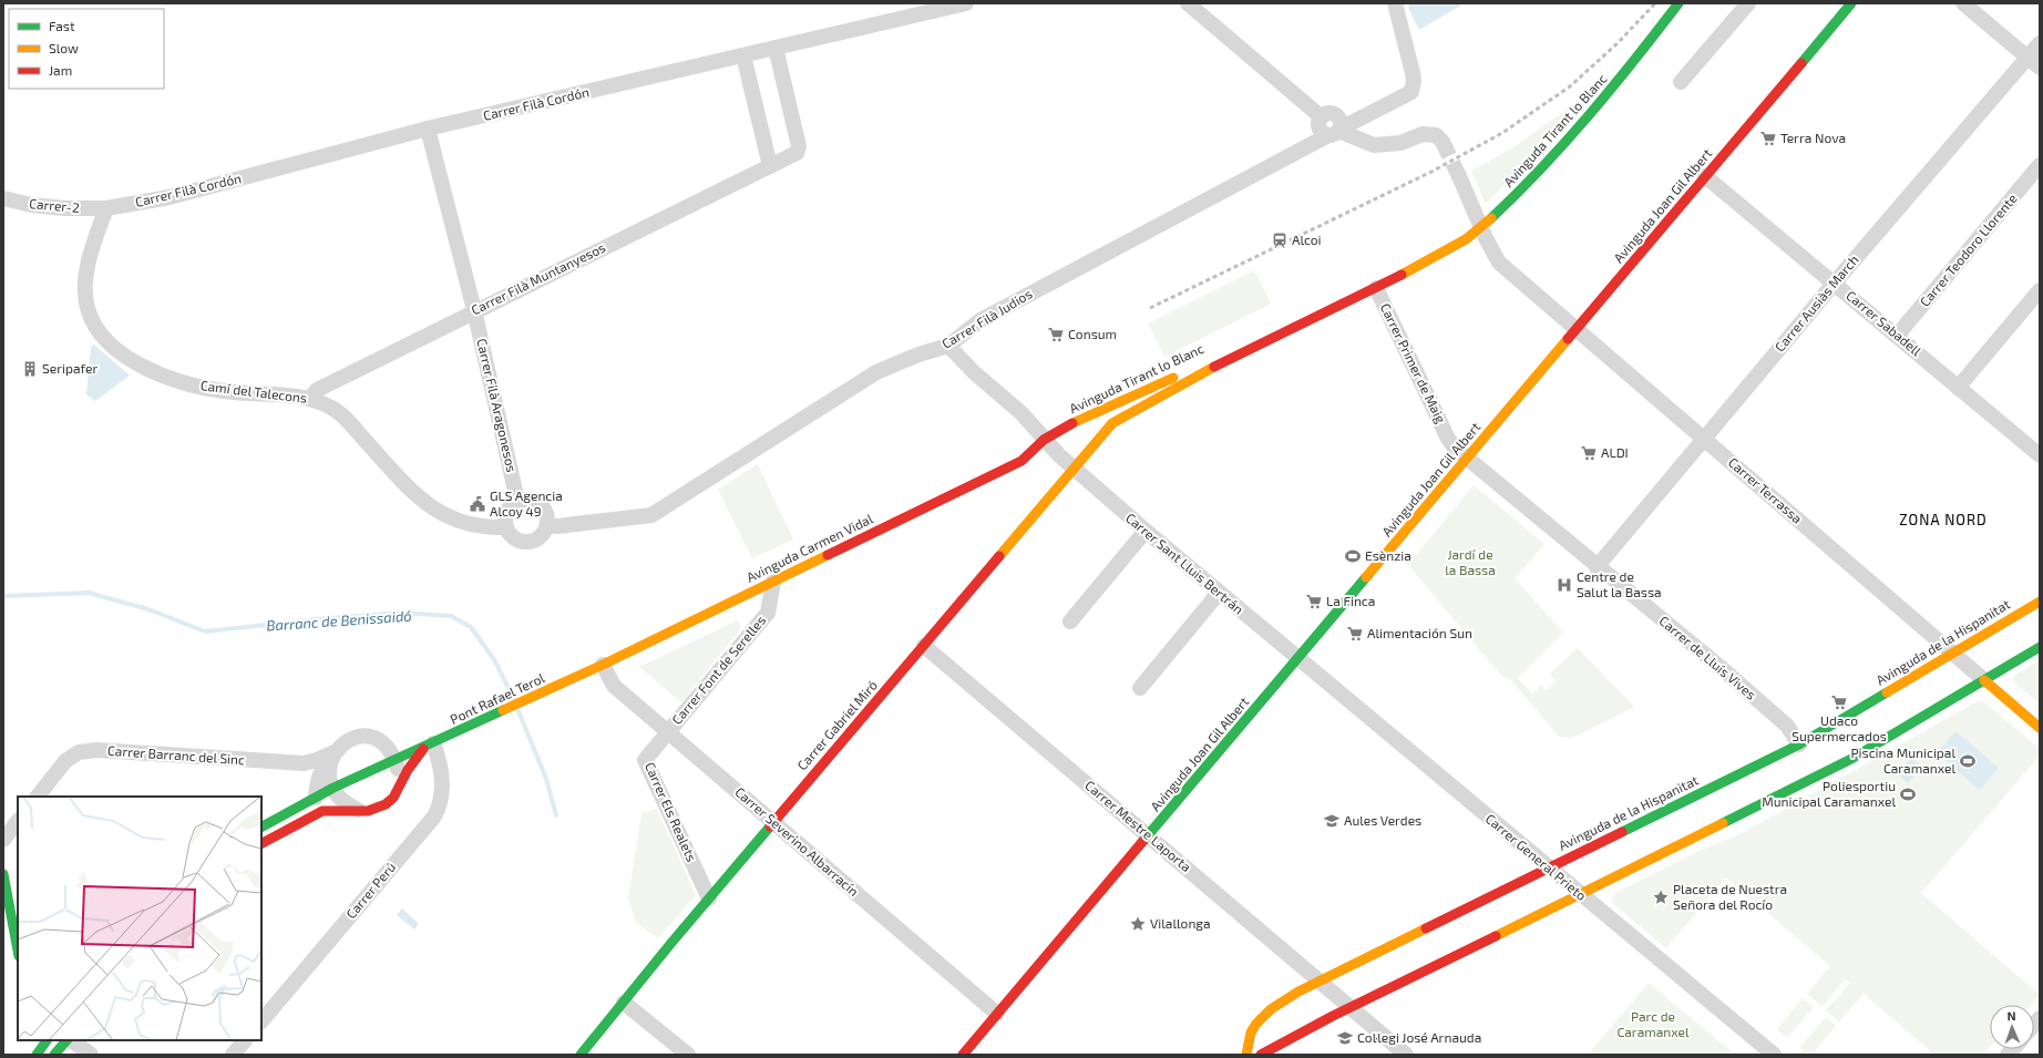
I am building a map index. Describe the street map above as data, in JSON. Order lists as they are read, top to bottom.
{
  "streets": {
    "street": [
      "Carrer Filà Cordón",
      "Avinguda Tirant lo Blanc",
      "Carrer-2",
      "Avinguda Joan Gil Albert",
      "Carrer Teodoro Llorente",
      "Carrer Filà Muntanyesos",
      "Carrer Ausiàs March",
      "Carrer Filà Judios",
      "Carrer Sabadell",
      "Carrer Primer de Maig",
      "Camí del Talecons",
      "Carrer Filà Aragonesos",
      "Carrer Terrassa",
      "Avinguda Carmen Vidal",
      "Carrer Sant Lluis Bertrán",
      "Avinguda de la Hispanitat",
      "Carrer de Lluís Vives",
      "Carrer Font de Serelles",
      "Pont Rafael Terol",
      "Carrer Gabriel Miró",
      "Carrer Barranc del Sinc",
      "Carrer Els Realets",
      "Carrer Mestre Laporta",
      "Carrer Severino Albarracín",
      "Carrer General Prieto",
      "Carrer Perú"
    ]
  },
  "crossings": [
    ["Carrer Filà Cordón", "Carrer-2"],
    ["Carrer Filà Cordón", "Carrer Filà Muntanyesos"],
    ["Carrer Filà Cordón", "Camí del Talecons"],
    ["Carrer Filà Cordón", "Carrer Filà Aragonesos"],
    ["Avinguda Tirant lo Blanc", "Carrer Primer de Maig"],
    ["Avinguda Tirant lo Blanc", "Avinguda Carmen Vidal"],
    ["Avinguda Tirant lo Blanc", "Carrer Sant Lluis Bertrán"],
    ["Avinguda Tirant lo Blanc", "Carrer Gabriel Miró"],
    ["Carrer-2", "Camí del Talecons"],
    ["Avinguda Joan Gil Albert", "Carrer Sabadell"],
    ["Avinguda Joan Gil Albert", "Carrer Primer de Maig"],
    ["Avinguda Joan Gil Albert", "Carrer Terrassa"],
    ["Avinguda Joan Gil Albert", "Carrer Sant Lluis Bertrán"],
    ["Avinguda Joan Gil Albert", "Carrer de Lluís Vives"],
    ["Avinguda Joan Gil Albert", "Carrer Mestre Laporta"],
    ["Avinguda Joan Gil Albert", "Carrer Severino Albarracín"],
    ["Avinguda Joan Gil Albert", "Carrer General Prieto"],
    ["Carrer Teodoro Llorente", "Carrer Sabadell"],
    ["Carrer Filà Muntanyesos", "Camí del Talecons"],
    ["Carrer Filà Muntanyesos", "Carrer Filà Aragonesos"],
    ["Carrer Ausiàs March", "Carrer Sabadell"],
    ["Carrer Ausiàs March", "Carrer Terrassa"],
    ["Carrer Ausiàs March", "Carrer de Lluís Vives"],
    ["Carrer Filà Judios", "Camí del Talecons"],
    ["Carrer Filà Judios", "Carrer Filà Aragonesos"],
    ["Carrer Filà Judios", "Carrer Sant Lluis Bertrán"],
    ["Carrer Primer de Maig", "Carrer de Lluís Vives"],
    ["Camí del Talecons", "Carrer Filà Aragonesos"],
    ["Carrer Terrassa", "Avinguda de la Hispanitat"],
    ["Avinguda Carmen Vidal", "Carrer Sant Lluis Bertrán"],
    ["Avinguda Carmen Vidal", "Carrer Font de Serelles"],
    ["Avinguda Carmen Vidal", "Pont Rafael Terol"],
    ["Avinguda Carmen Vidal", "Carrer Severino Albarracín"],
    ["Carrer Sant Lluis Bertrán", "Carrer Gabriel Miró"],
    ["Carrer Sant Lluis Bertrán", "Carrer General Prieto"],
    ["Avinguda de la Hispanitat", "Carrer de Lluís Vives"],
    ["Avinguda de la Hispanitat", "Carrer Mestre Laporta"],
    ["Avinguda de la Hispanitat", "Carrer General Prieto"],
    ["Carrer Font de Serelles", "Carrer Els Realets"],
    ["Carrer Font de Serelles", "Carrer Severino Albarracín"],
    ["Pont Rafael Terol", "Carrer Perú"],
    ["Carrer Gabriel Miró", "Carrer Els Realets"],
    ["Carrer Gabriel Miró", "Carrer Mestre Laporta"],
    ["Carrer Gabriel Miró", "Carrer Severino Albarracín"],
    ["Carrer Els Realets", "Carrer Severino Albarracín"]
  ],
  "districts": ["ZONA NORD"],
  "water": ["Barranc de Benissaidó"],
  "parks": ["Jardí de la Bassa", "Parc de Caramanxel"],
  "places": {
    "supermarket": [
      "Terra Nova",
      "Consum",
      "ALDI",
      "La Finca",
      "Alimentación Sun",
      "Udaco Supermercados"
    ],
    "station": ["Alcoi"],
    "building": ["Seripafer"],
    "public building": ["GLS Agencia Alcoy 49"],
    "sports": ["Esènzia", "Piscina Municipal Caramanxel", "Poliesportiu Municipal Caramanxel"],
    "hospital": ["Centre de Salut la Bassa"],
    "school or university": ["Aules Verdes", "Col·legi José Arnauda"],
    "place": ["Placeta de Nuestra Señora del Rocío", "Vilallonga"]
  },
  "legend": ["Fast", "Slow", "Jam"],
  "north": "top"
}
